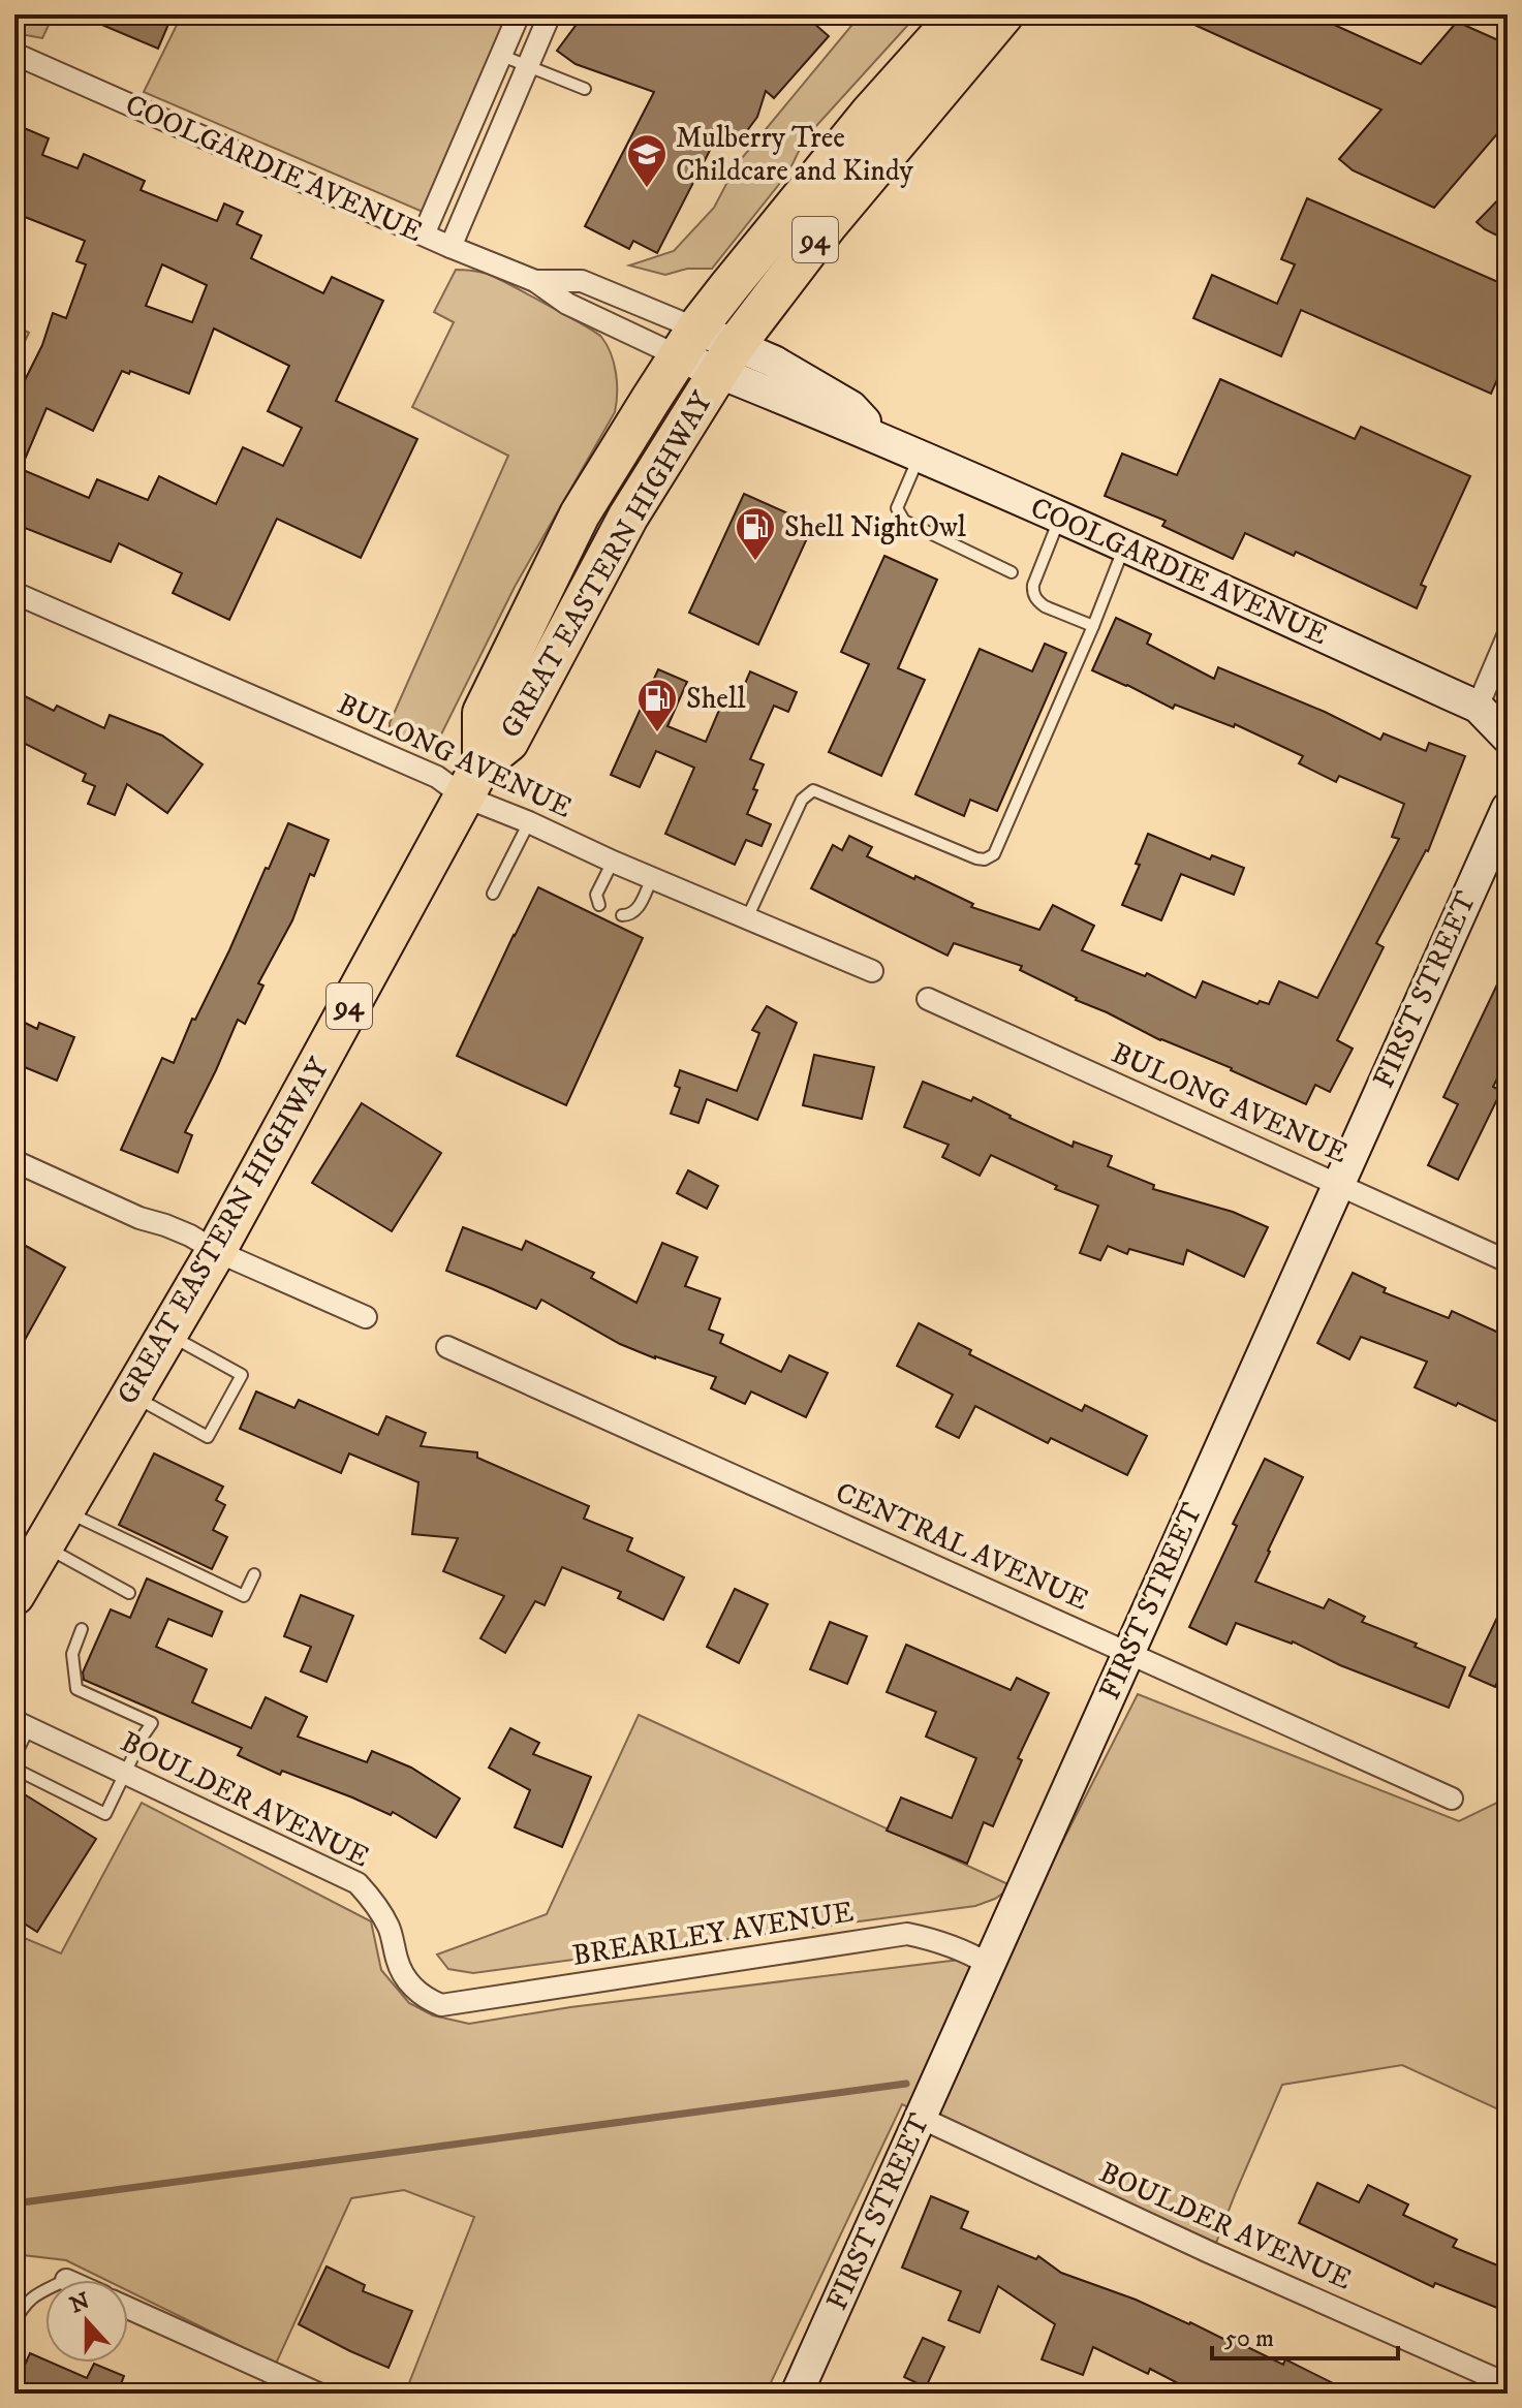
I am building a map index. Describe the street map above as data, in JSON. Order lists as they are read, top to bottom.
{
  "streets": {
    "highway": ["94", "GREAT EASTERN HIGHWAY"],
    "street": [
      "COOLGARDIE AVENUE",
      "BULONG AVENUE",
      "FIRST STREET",
      "CENTRAL AVENUE",
      "BOULDER AVENUE",
      "BREARLEY AVENUE"
    ]
  },
  "crossings": [
    ["COOLGARDIE AVENUE", "GREAT EASTERN HIGHWAY"],
    ["GREAT EASTERN HIGHWAY", "BULONG AVENUE"],
    ["BULONG AVENUE", "FIRST STREET"],
    ["FIRST STREET", "CENTRAL AVENUE"],
    ["FIRST STREET", "BOULDER AVENUE"],
    ["FIRST STREET", "BREARLEY AVENUE"],
    ["BOULDER AVENUE", "BREARLEY AVENUE"]
  ],
  "places": {
    "school or university": ["Mulberry Tree Childcare and Kindy"],
    "fuel station": ["Shell NightOwl", "Shell"]
  },
  "scale_bar": "50 m",
  "north": "top"
}
